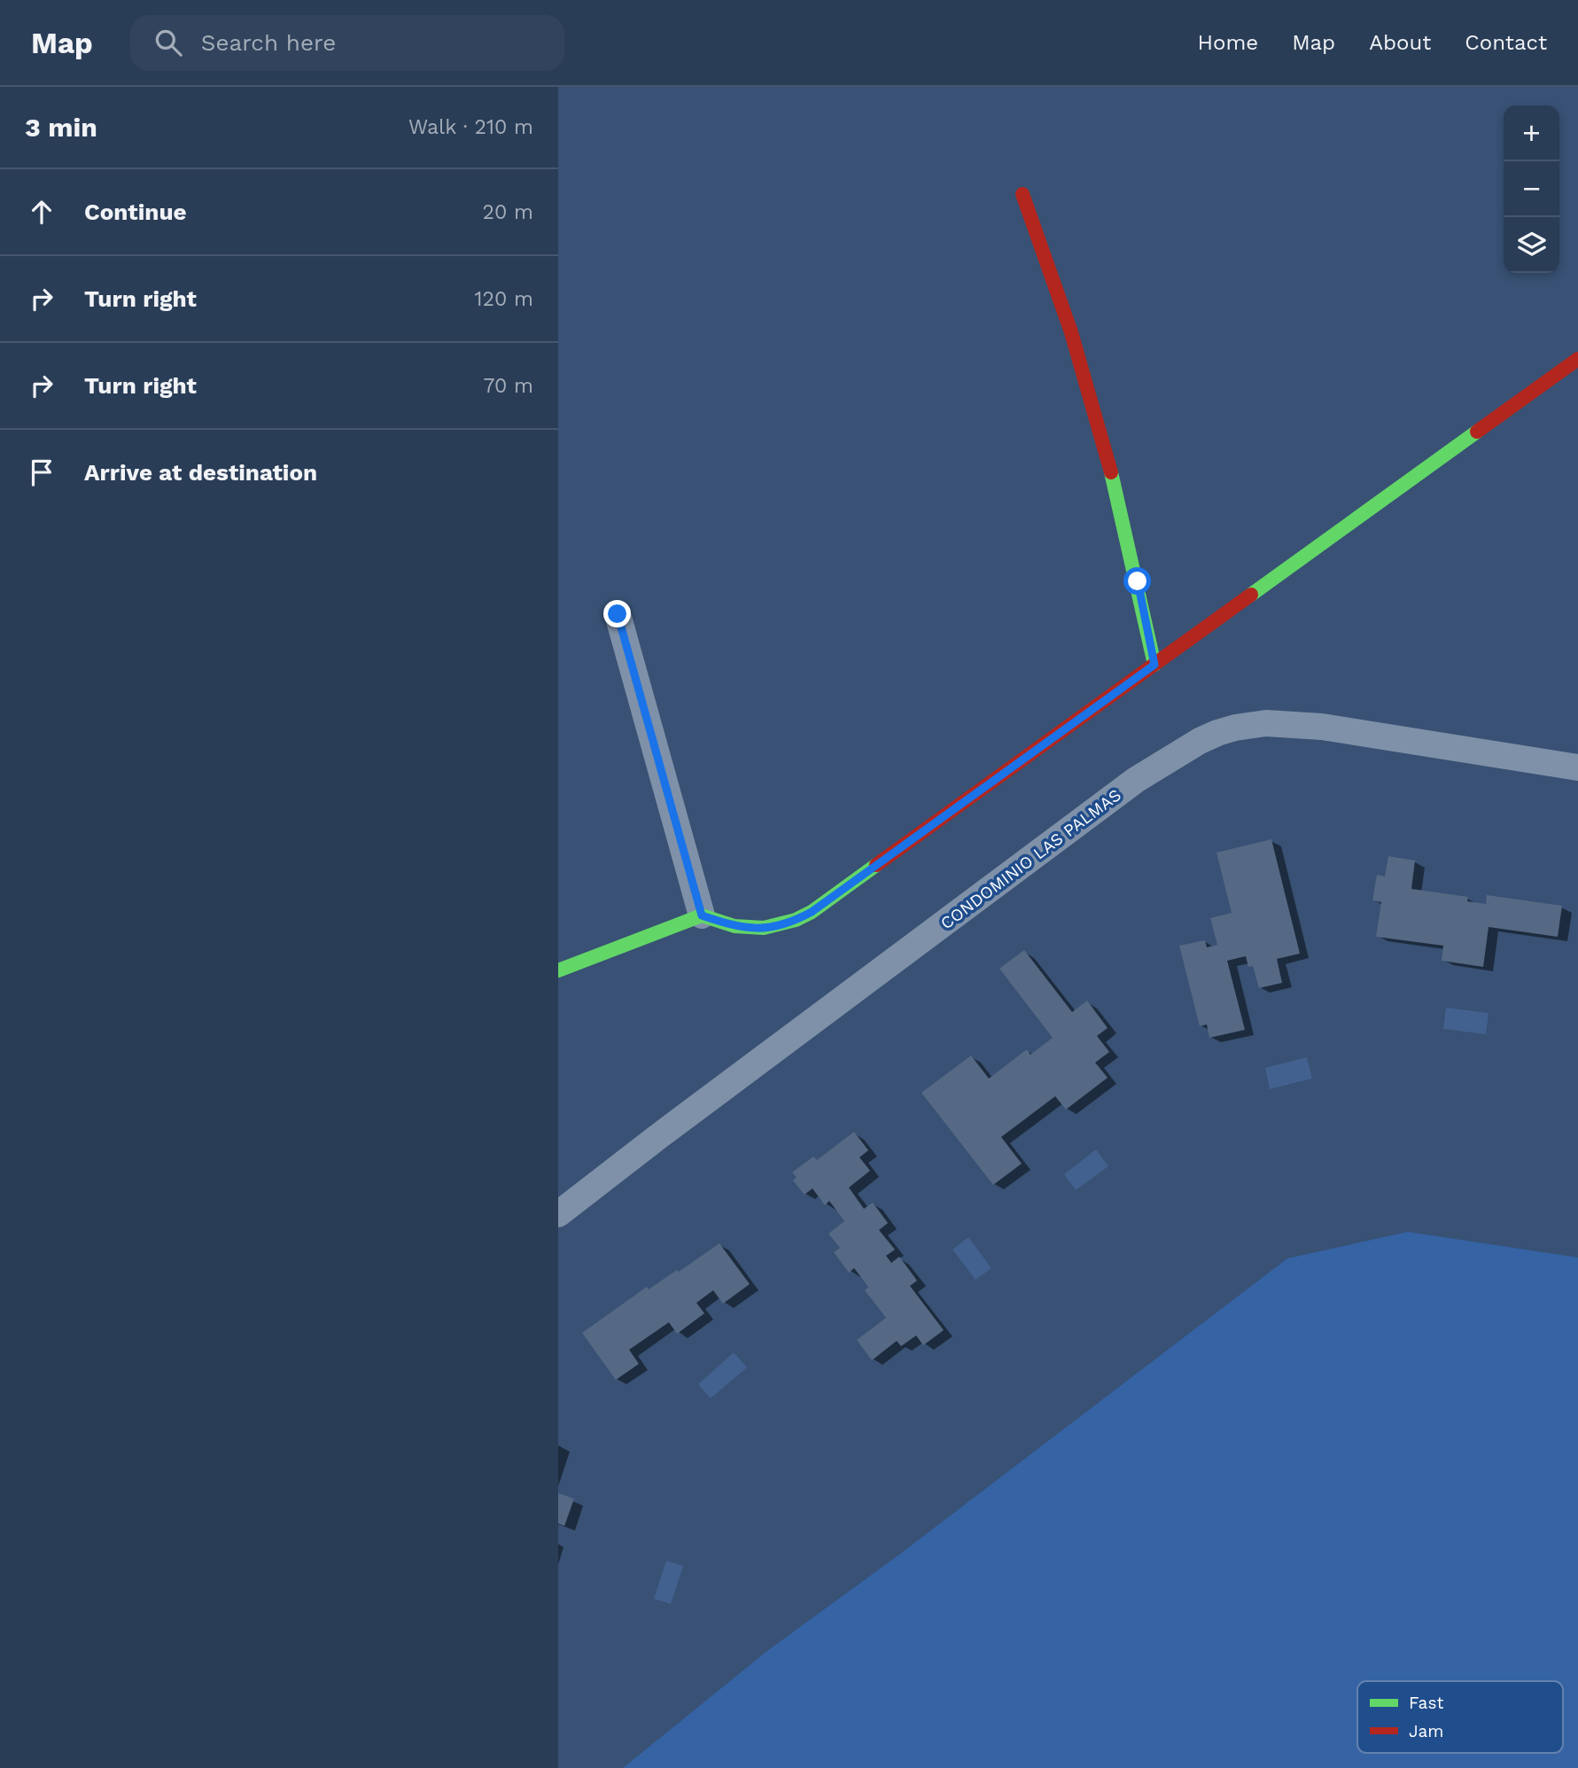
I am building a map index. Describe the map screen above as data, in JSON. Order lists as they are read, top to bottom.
{
  "streets": {
    "street": ["CONDOMINIO LAS PALMAS"]
  },
  "legend": ["Fast", "Jam"],
  "page": {
    "header": "Map",
    "search": "Search here",
    "nav": [
      "Home",
      "Map",
      "About",
      "Contact"
    ],
    "heading": ["3 min", "Walk · 210 m"],
    "map_buttons": ["+", "−"],
    "list": [
      ["Continue", "20 m"],
      ["Turn right", "120 m"],
      ["Turn right", "70 m"],
      "Arrive at destination"
    ]
  }
}
